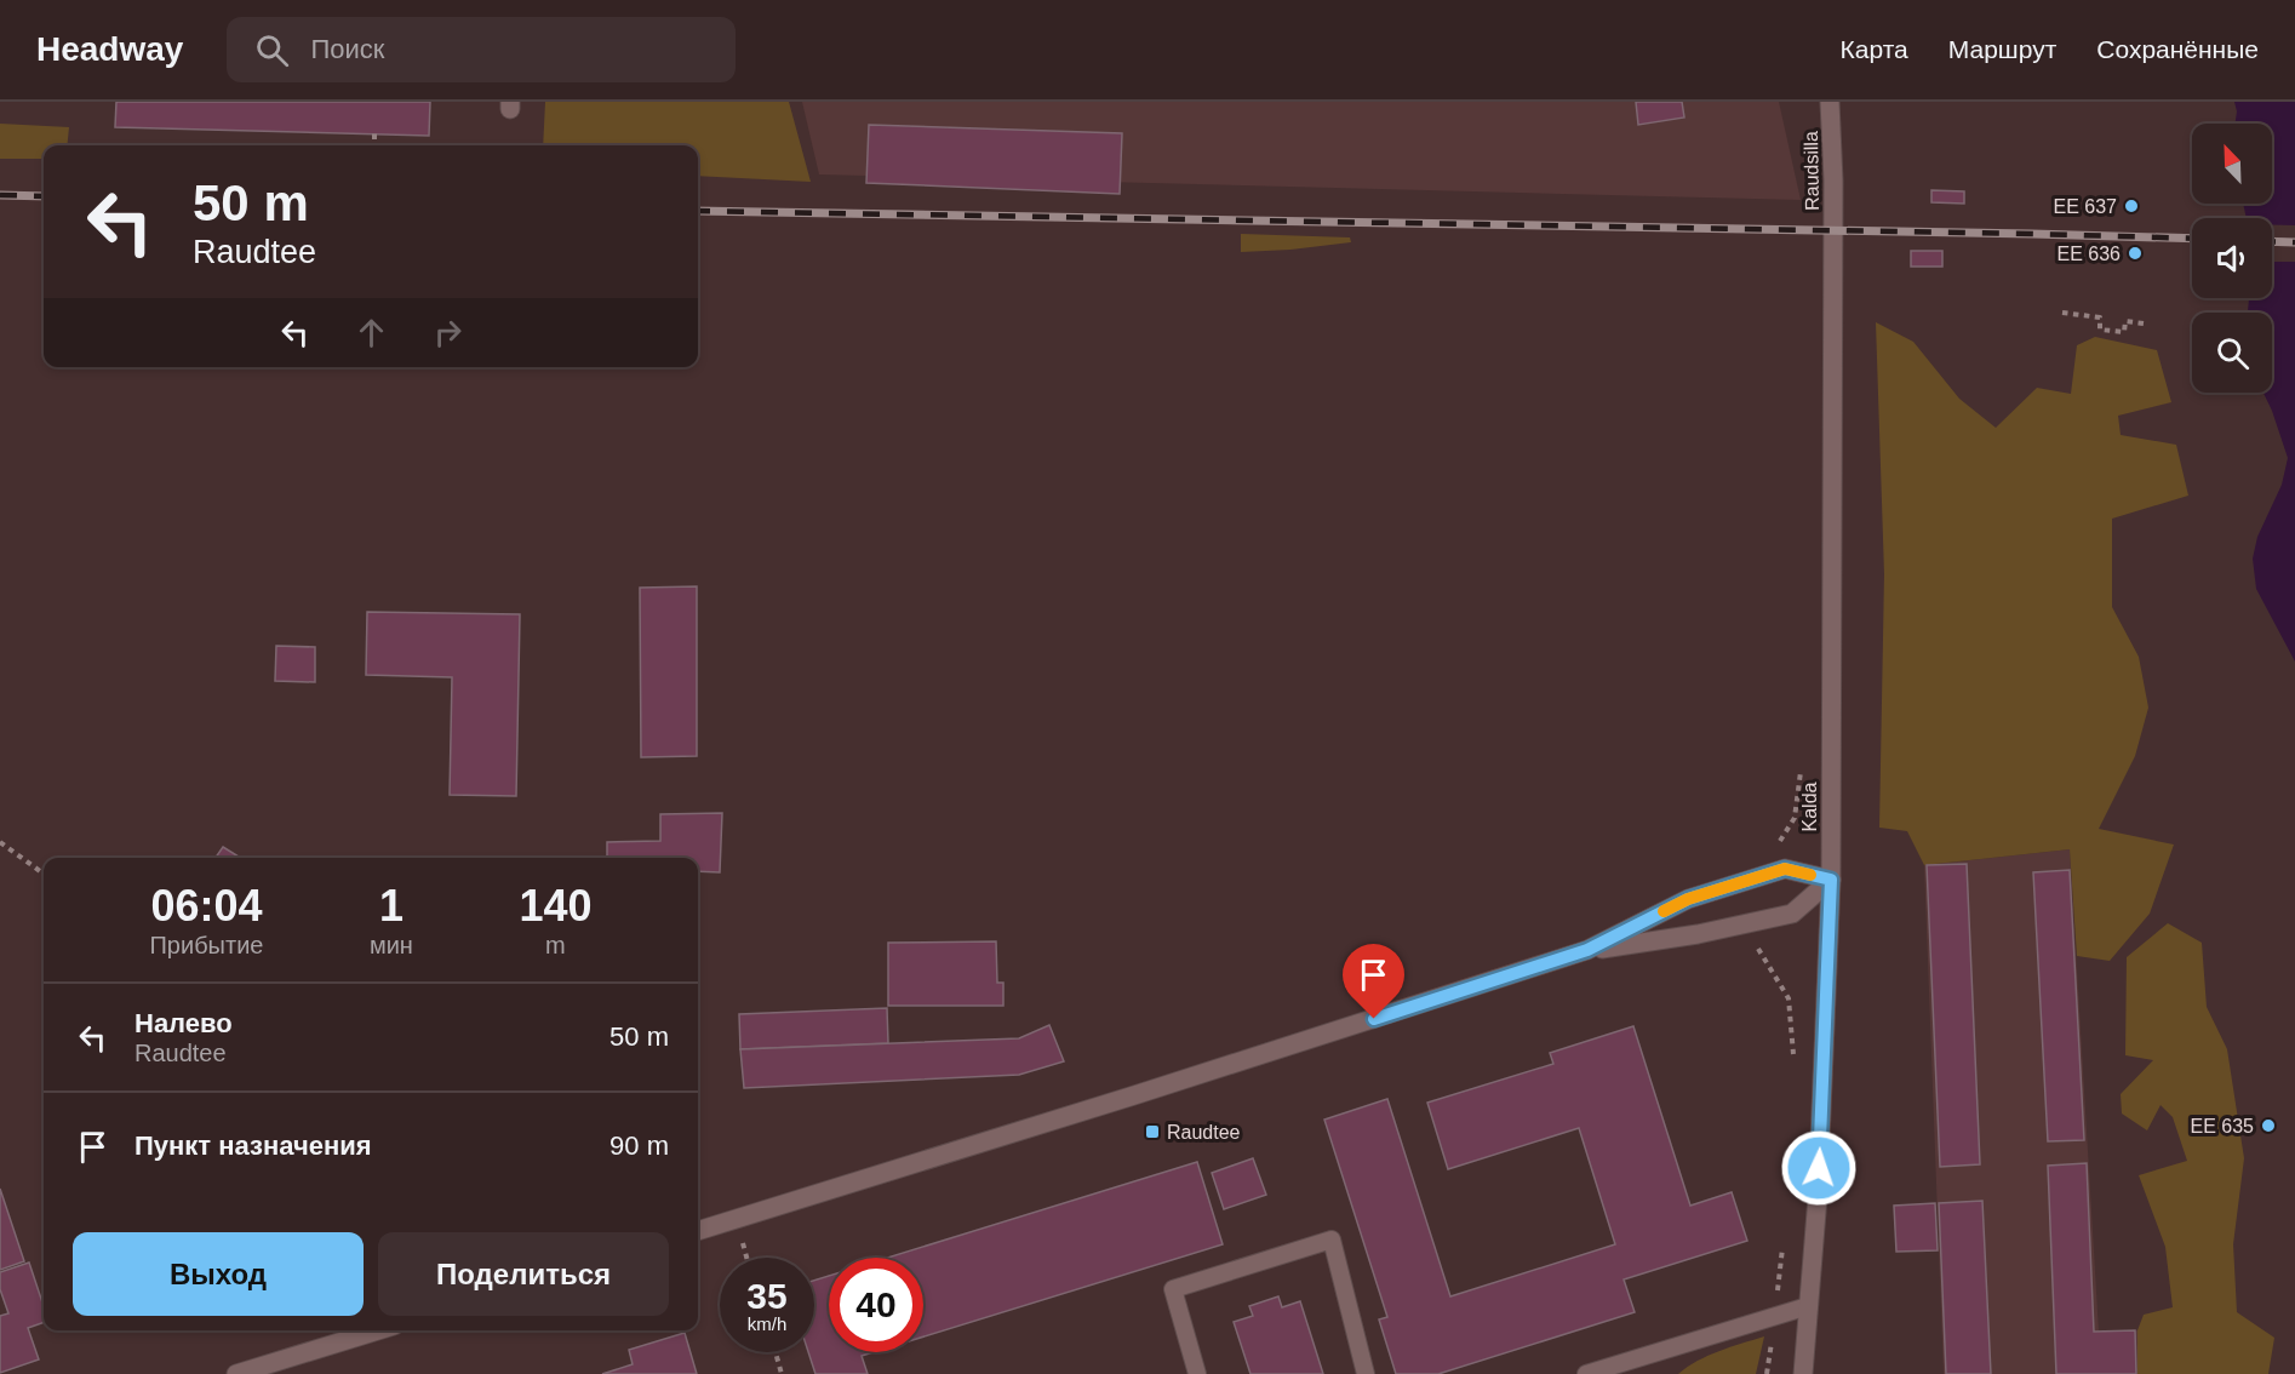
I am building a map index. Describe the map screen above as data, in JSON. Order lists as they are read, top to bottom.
{
  "streets": {
    "street": ["Raudsilla", "Kalda"]
  },
  "crossings": [
    ["Raudsilla", "Kalda"]
  ],
  "places": {
    "other": ["EE 637", "EE 636", "EE 635"],
    "transit": ["Raudtee"]
  },
  "north": "top left",
  "page": {
    "header": "Headway",
    "search": "Поиск",
    "nav": ["Карта", "Маршрут", "Сохранённые"],
    "turn": ["50 m", "Raudtee"],
    "eta": [
      "06:04",
      "Прибытие",
      "1",
      "мин",
      "140",
      "m"
    ],
    "list": [
      {
        "name": "Налево",
        "note": "Raudtee",
        "value": "50 m"
      },
      {
        "name": "Пункт назначения",
        "value": "90 m"
      }
    ],
    "buttons": ["Выход", "Поделиться"],
    "speed": "35 km/h",
    "limit": "40"
  }
}
